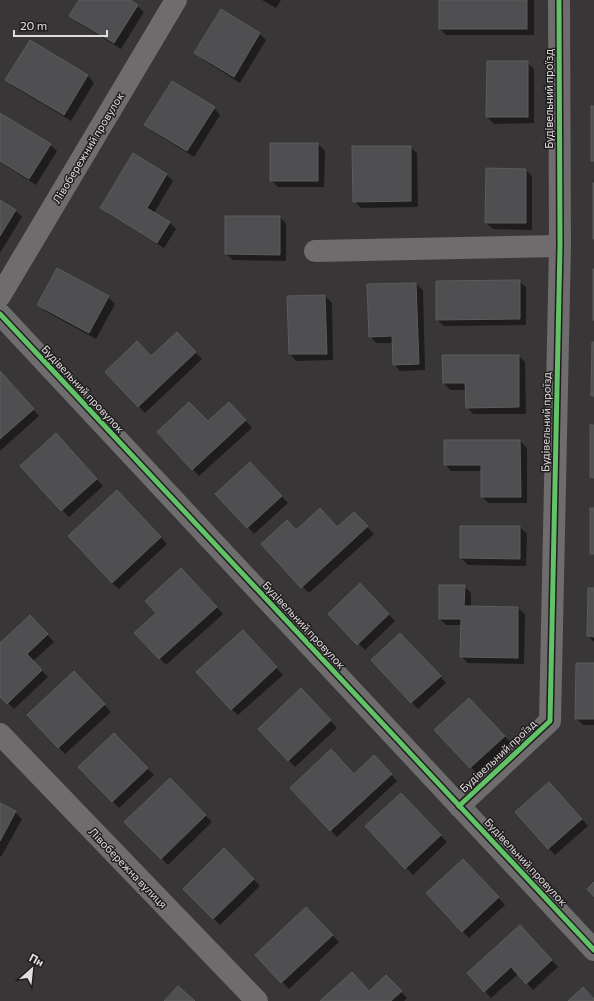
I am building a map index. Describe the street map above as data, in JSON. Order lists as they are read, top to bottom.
{
  "streets": {
    "street": [
      "Будівельний проїзд",
      "Лівобережний провулок",
      "Будівельний провулок",
      "Лівобережна вулиця"
    ]
  },
  "crossings": [
    ["Будівельний проїзд", "Будівельний провулок"]
  ],
  "scale_bar": "20 m",
  "north": "top right"
}
